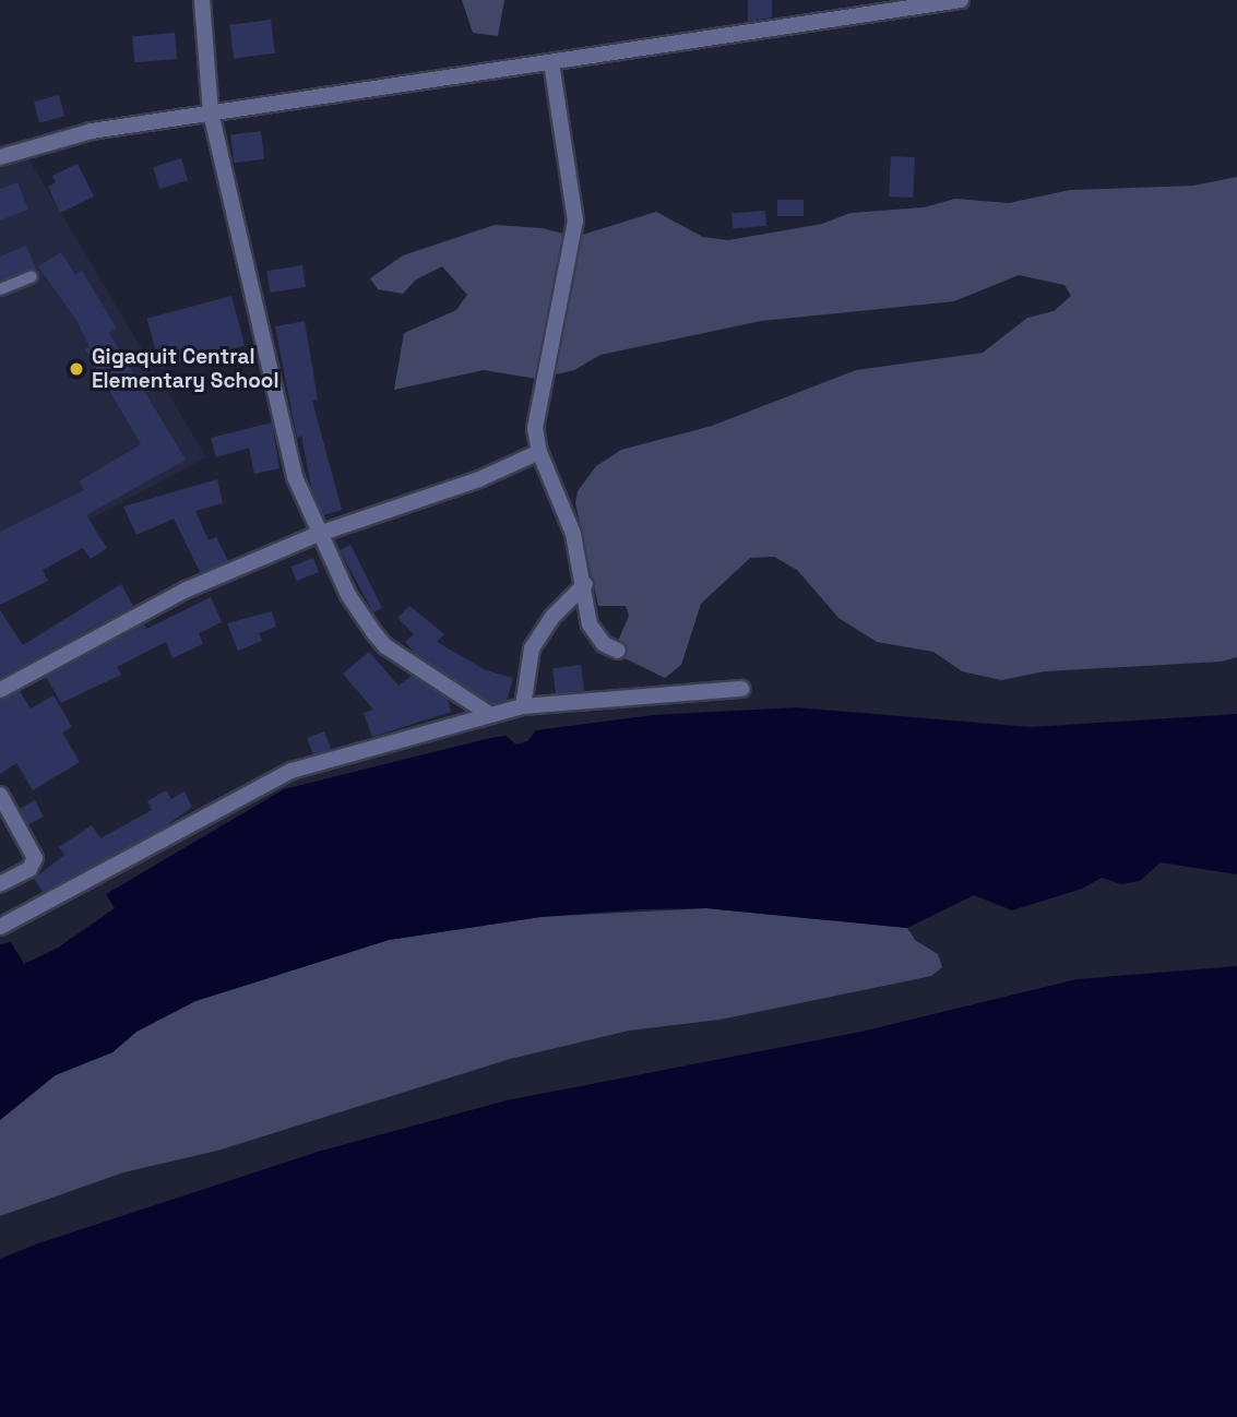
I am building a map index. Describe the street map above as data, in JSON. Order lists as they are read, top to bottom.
{
  "places": ["Gigaquit Central Elementary School"]
}
